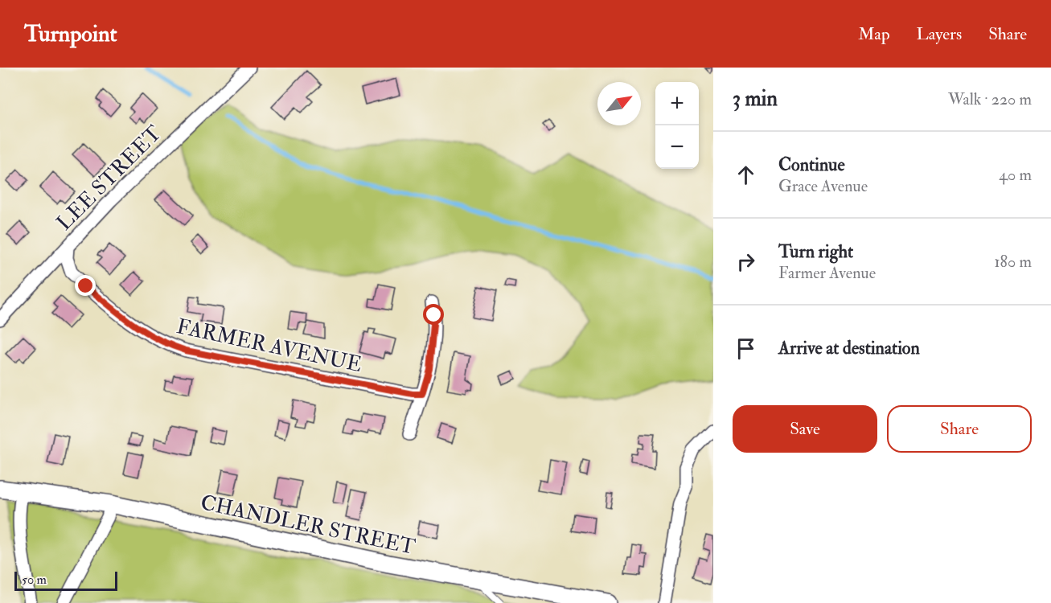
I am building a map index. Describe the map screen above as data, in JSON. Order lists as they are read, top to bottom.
{
  "streets": {
    "street": ["LEE STREET", "FARMER AVENUE", "CHANDLER STREET"]
  },
  "crossings": [
    ["LEE STREET", "FARMER AVENUE"]
  ],
  "scale_bar": "50 m",
  "north": "top right",
  "page": {
    "header": "Turnpoint",
    "nav": ["Map", "Layers", "Share"],
    "heading": ["3 min", "Walk · 220 m"],
    "map_buttons": ["+", "−"],
    "list": [
      ["Continue", "Grace Avenue", "40 m"],
      ["Turn right", "Farmer Avenue", "180 m"],
      "Arrive at destination"
    ],
    "buttons": ["Save", "Share"],
    "scale": "50 m"
  }
}
